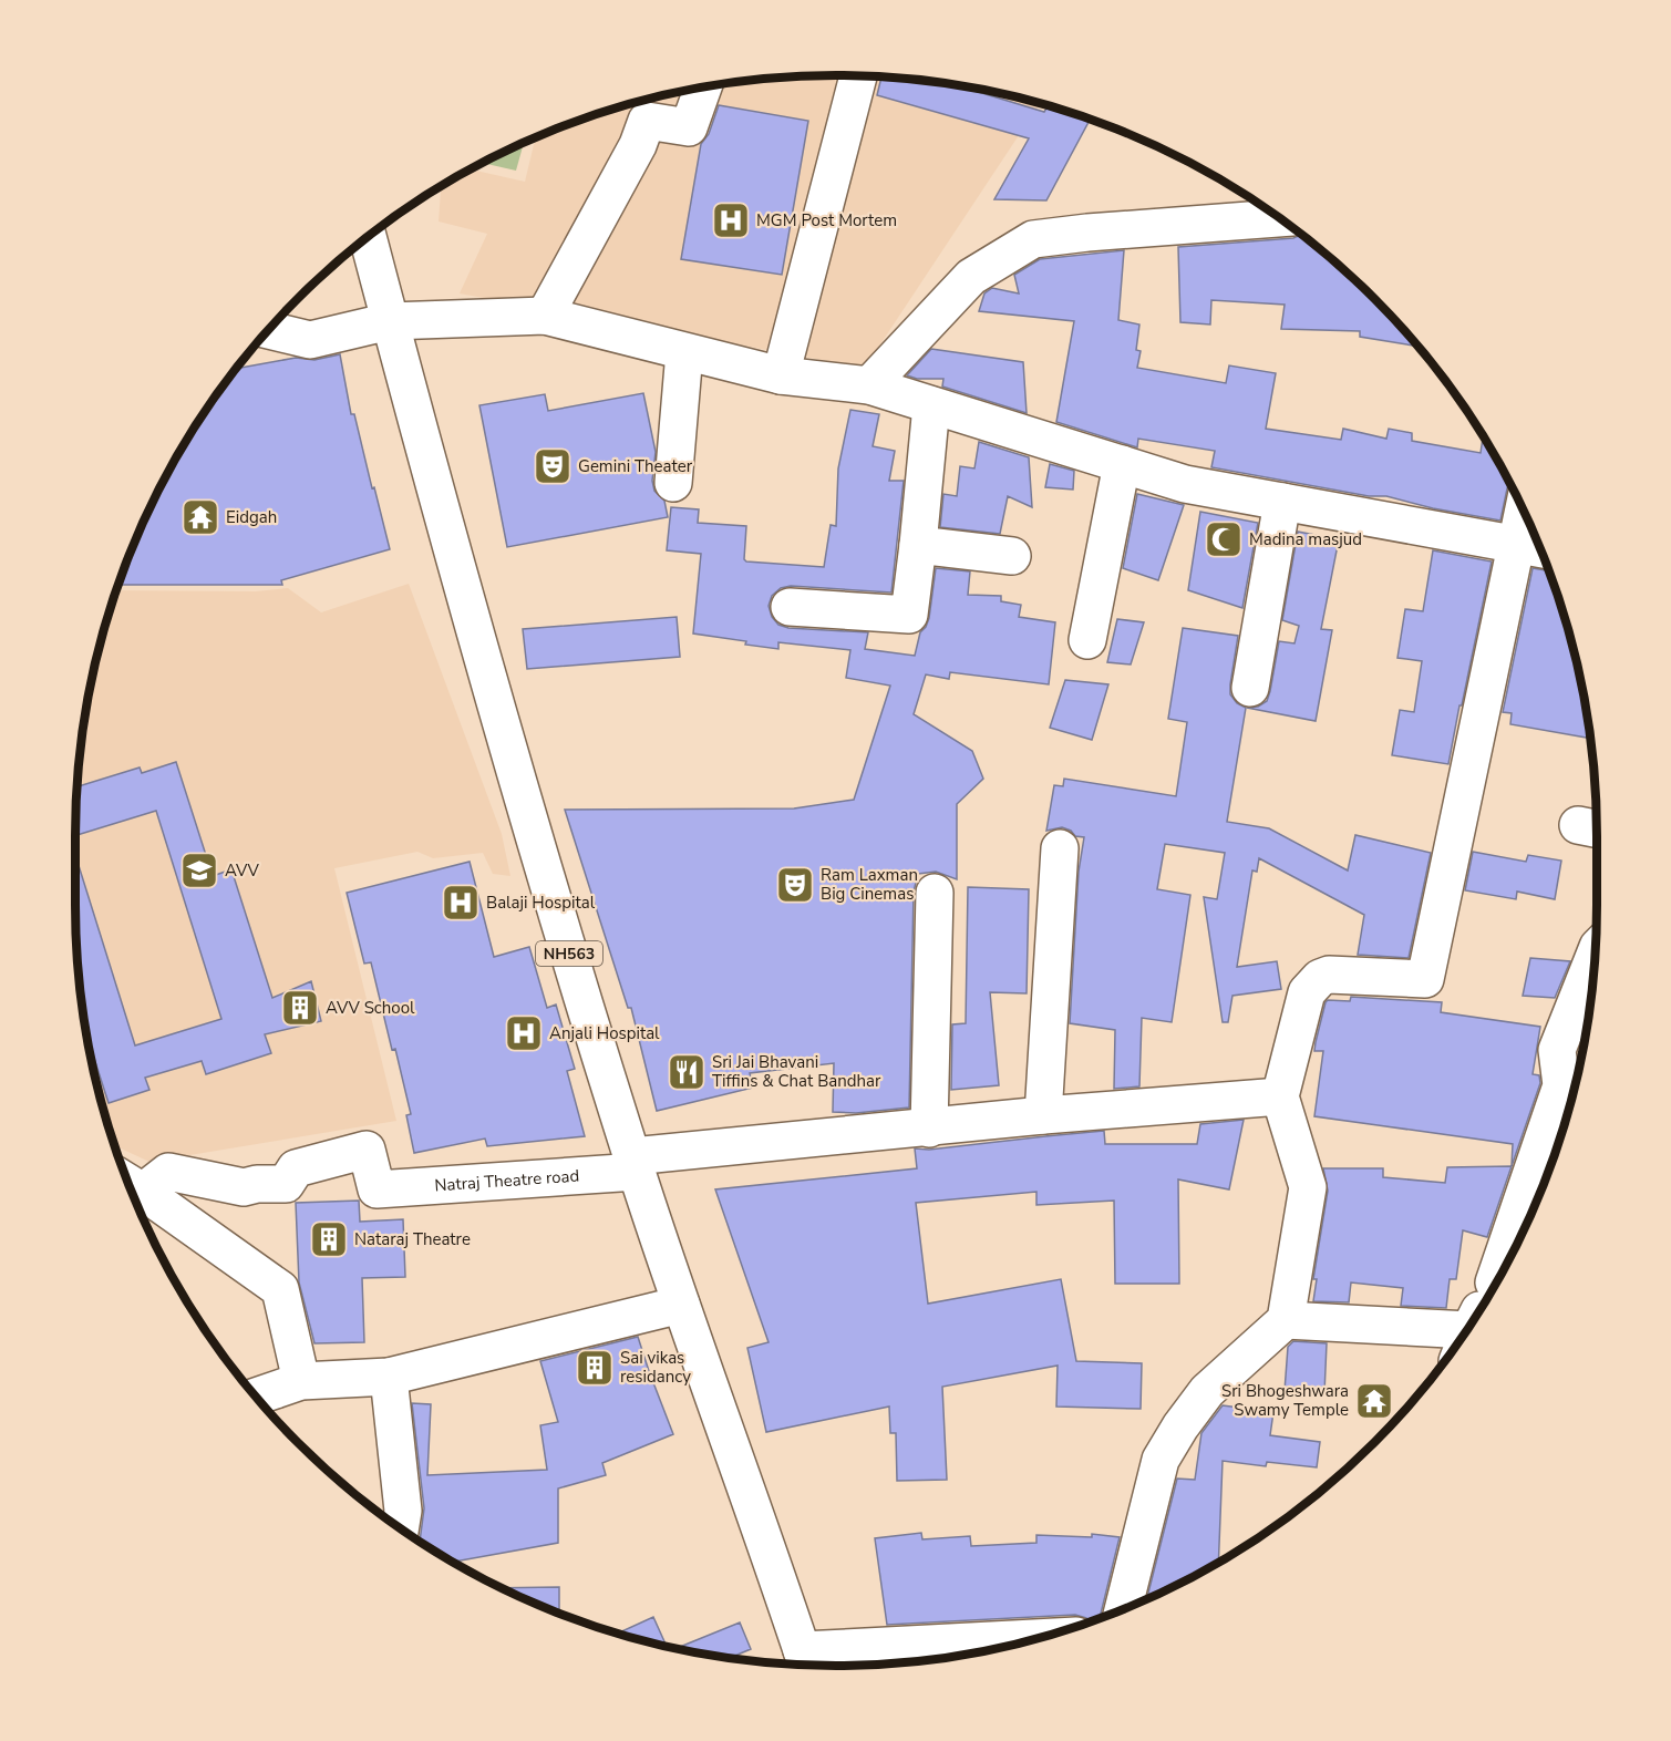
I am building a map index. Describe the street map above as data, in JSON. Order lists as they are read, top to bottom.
{
  "streets": {
    "main road": ["NH563", "Natraj Theatre road"]
  },
  "crossings": [
    ["NH563", "Natraj Theatre road"]
  ],
  "places": {
    "hospital": ["MGM Post Mortem", "Balaji Hospital", "Anjali Hospital"],
    "theatre": ["Gemini Theater", "Ram Laxman Big Cinemas"],
    "temple": ["Eidgah", "Sri Bhogeshwara Swamy Temple"],
    "mosque": ["Madina masjud"],
    "school or university": ["AVV"],
    "building": ["AVV School", "Nataraj Theatre", "Sai vikas residancy"],
    "restaurant": ["Sri Jai Bhavani Tiffins & Chat Bandhar"]
  }
}
